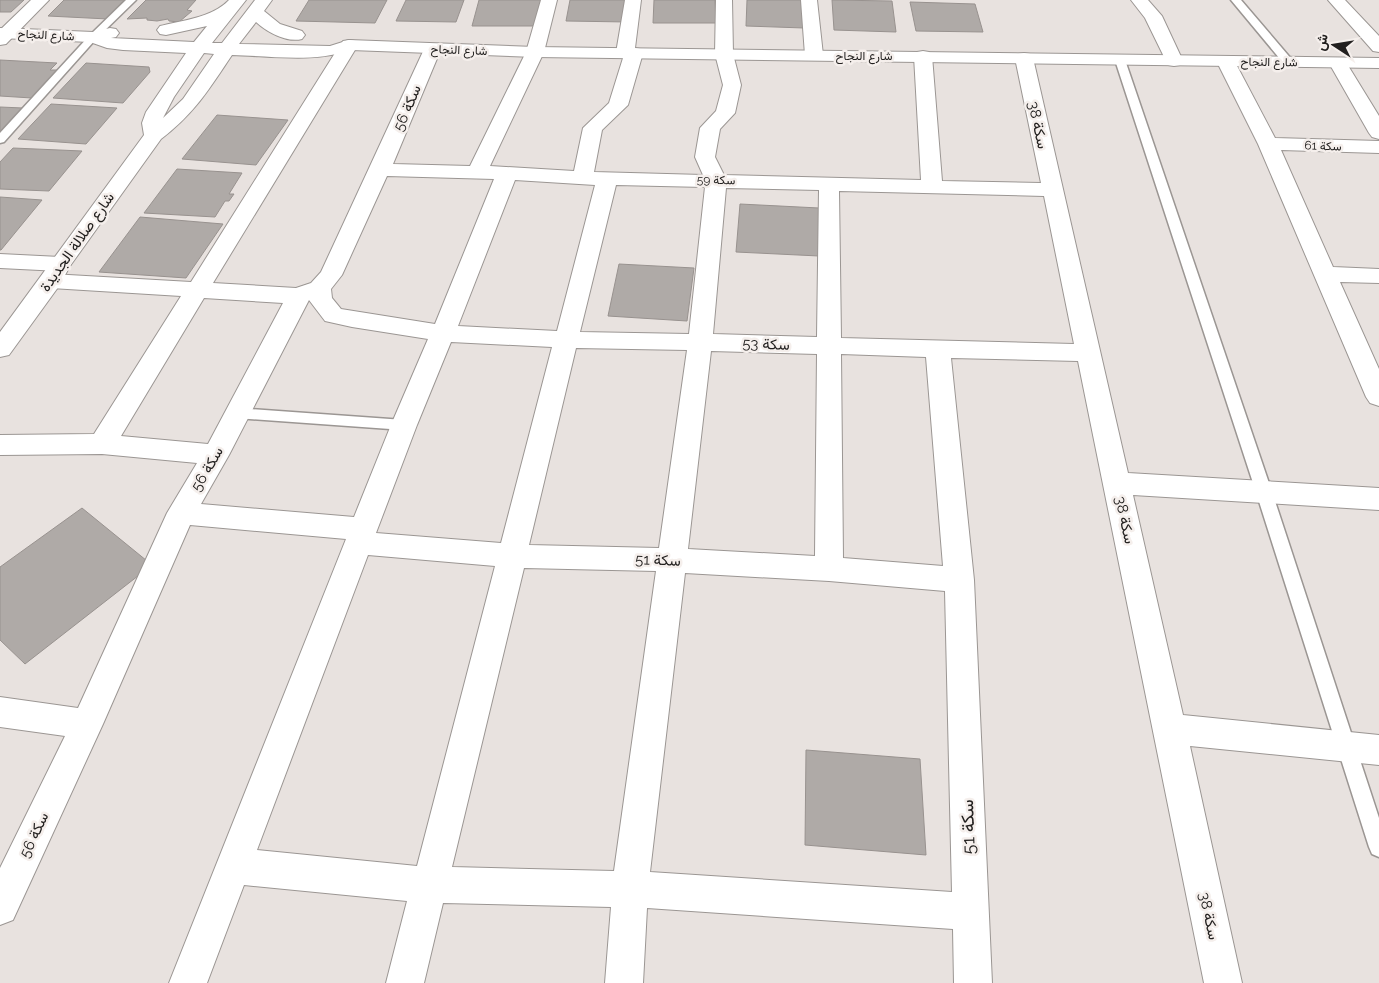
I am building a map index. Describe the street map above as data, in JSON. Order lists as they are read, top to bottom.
{
  "streets": {
    "street": [
      "شارع النجاح",
      "سكة 56",
      "سكة 38",
      "سكة 61",
      "سكة 59",
      "شارع صلالة الجديدة",
      "سكة 53",
      "سكة 51"
    ]
  },
  "crossings": [
    ["شارع النجاح", "سكة 56"],
    ["شارع النجاح", "سكة 38"],
    ["شارع النجاح", "شارع صلالة الجديدة"],
    ["سكة 56", "سكة 59"],
    ["سكة 56", "سكة 53"],
    ["سكة 56", "سكة 51"],
    ["سكة 38", "سكة 59"],
    ["سكة 38", "سكة 53"],
    ["سكة 53", "سكة 51"]
  ],
  "north": "left"
}
